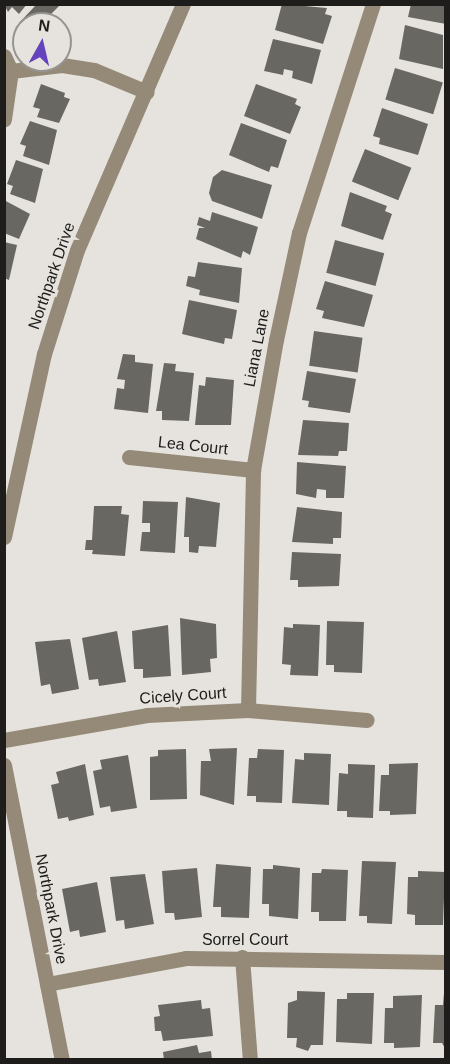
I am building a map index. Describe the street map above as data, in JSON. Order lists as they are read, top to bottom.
{
  "streets": {
    "street": [
      "Northpark Drive",
      "Liana Lane",
      "Lea Court",
      "Cicely Court",
      "Sorrel Court"
    ]
  },
  "crossings": [
    ["Northpark Drive", "Sorrel Court"],
    ["Liana Lane", "Lea Court"],
    ["Liana Lane", "Cicely Court"]
  ],
  "north": "top"
}
